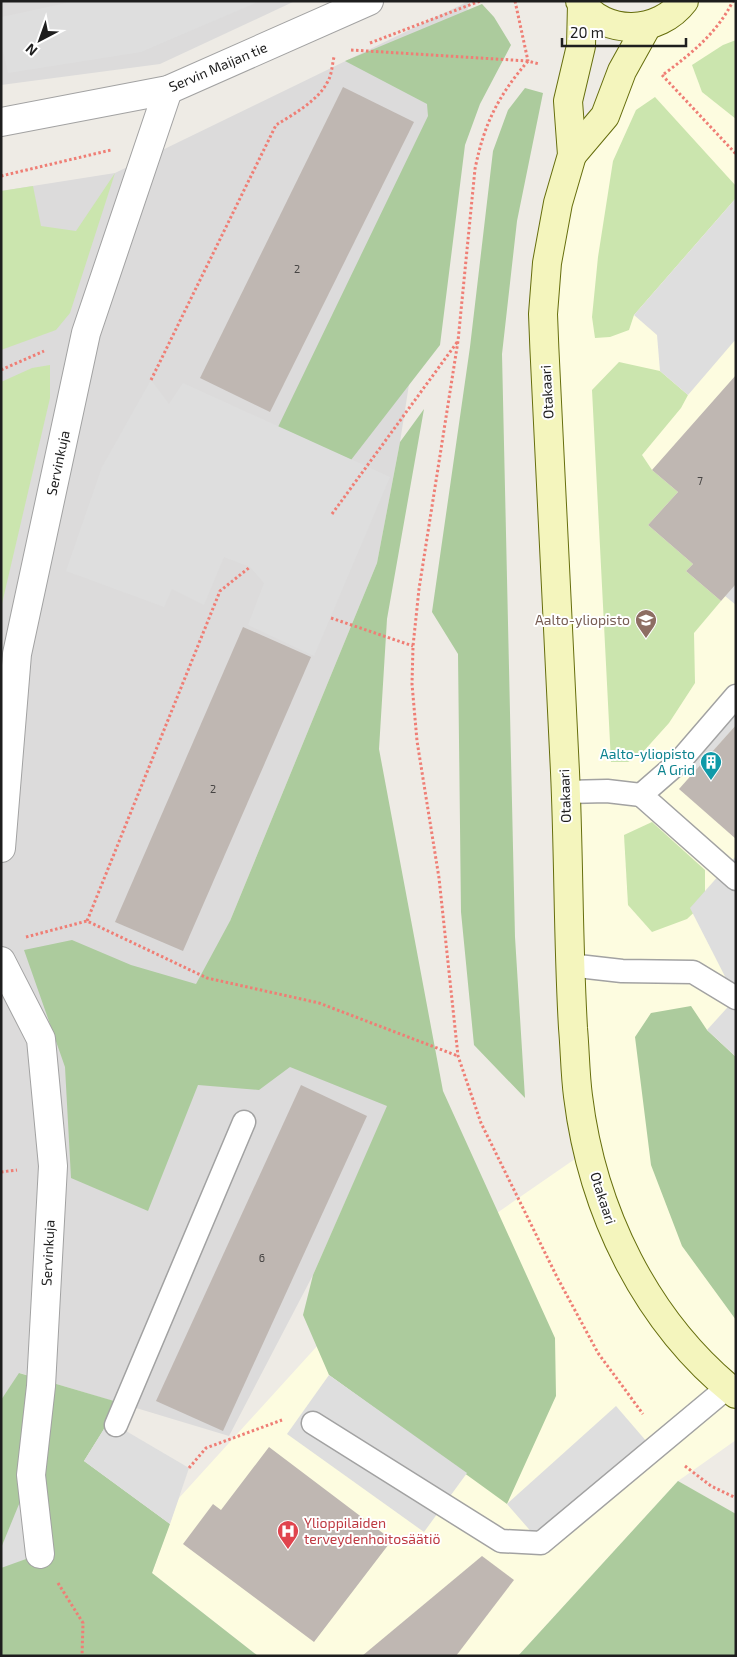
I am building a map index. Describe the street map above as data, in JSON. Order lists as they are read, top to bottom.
{
  "streets": {
    "street": ["Servin Maijan tie", "Otakaari", "Servinkuja"]
  },
  "crossings": [
    ["Servin Maijan tie", "Servinkuja"]
  ],
  "places": {
    "school or university": ["Aalto-yliopisto"],
    "building": ["Aalto-yliopisto A Grid"],
    "hospital": ["Ylioppilaiden terveydenhoitosäätiö"]
  },
  "house_numbers": [
    "2",
    "7",
    "2",
    "6"
  ],
  "scale_bar": "20 m",
  "north": "bottom left"
}
